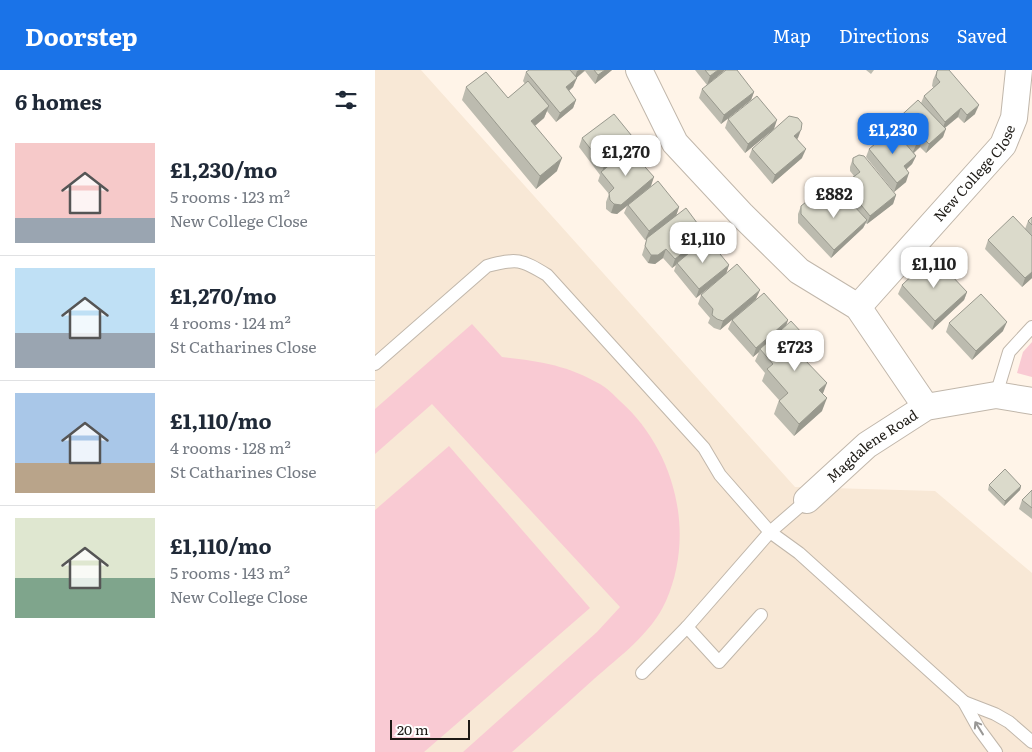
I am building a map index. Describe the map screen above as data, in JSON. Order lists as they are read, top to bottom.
{
  "streets": {
    "street": ["New College Close", "Magdalene Road"]
  },
  "scale_bar": "20 m",
  "page": {
    "header": "Doorstep",
    "nav": ["Map", "Directions", "Saved"],
    "heading": "6 homes",
    "price": [
      "£1,230",
      "£1,270",
      "£882",
      "£1,110",
      "£1,110",
      "£723"
    ],
    "list": [
      {
        "name": "£1,230/mo",
        "note": "5 rooms · 123 m² · New College Close"
      },
      {
        "name": "£1,270/mo",
        "note": "4 rooms · 124 m² · St Catharines Close"
      },
      {
        "name": "£1,110/mo",
        "note": "4 rooms · 128 m² · St Catharines Close"
      },
      {
        "name": "£1,110/mo",
        "note": "5 rooms · 143 m² · New College Close"
      }
    ],
    "scale": "20 m"
  }
}
